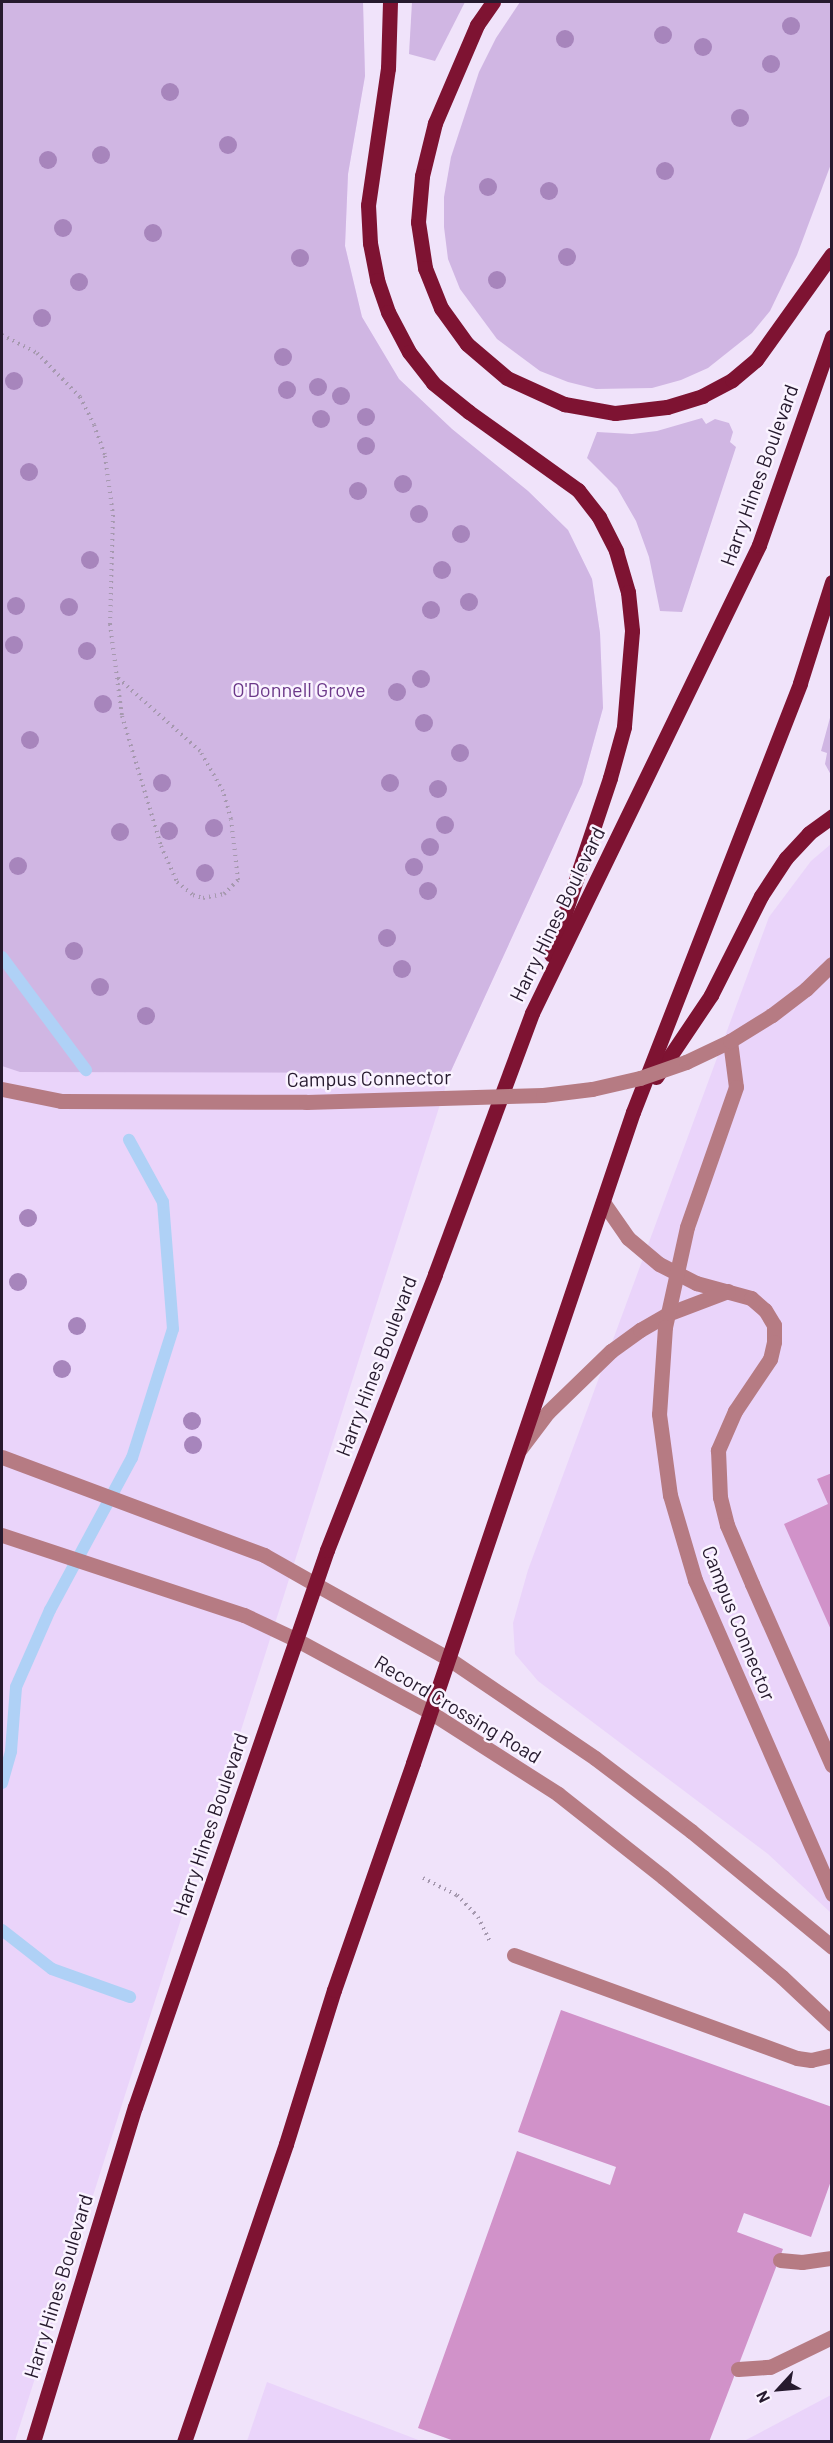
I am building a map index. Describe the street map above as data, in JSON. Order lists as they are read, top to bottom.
{
  "streets": {
    "main road": ["Harry Hines Boulevard"],
    "street": ["Campus Connector", "Record Crossing Road"]
  },
  "crossings": [
    ["Harry Hines Boulevard", "Record Crossing Road"]
  ],
  "parks": ["O'Donnell Grove"],
  "north": "bottom left"
}
